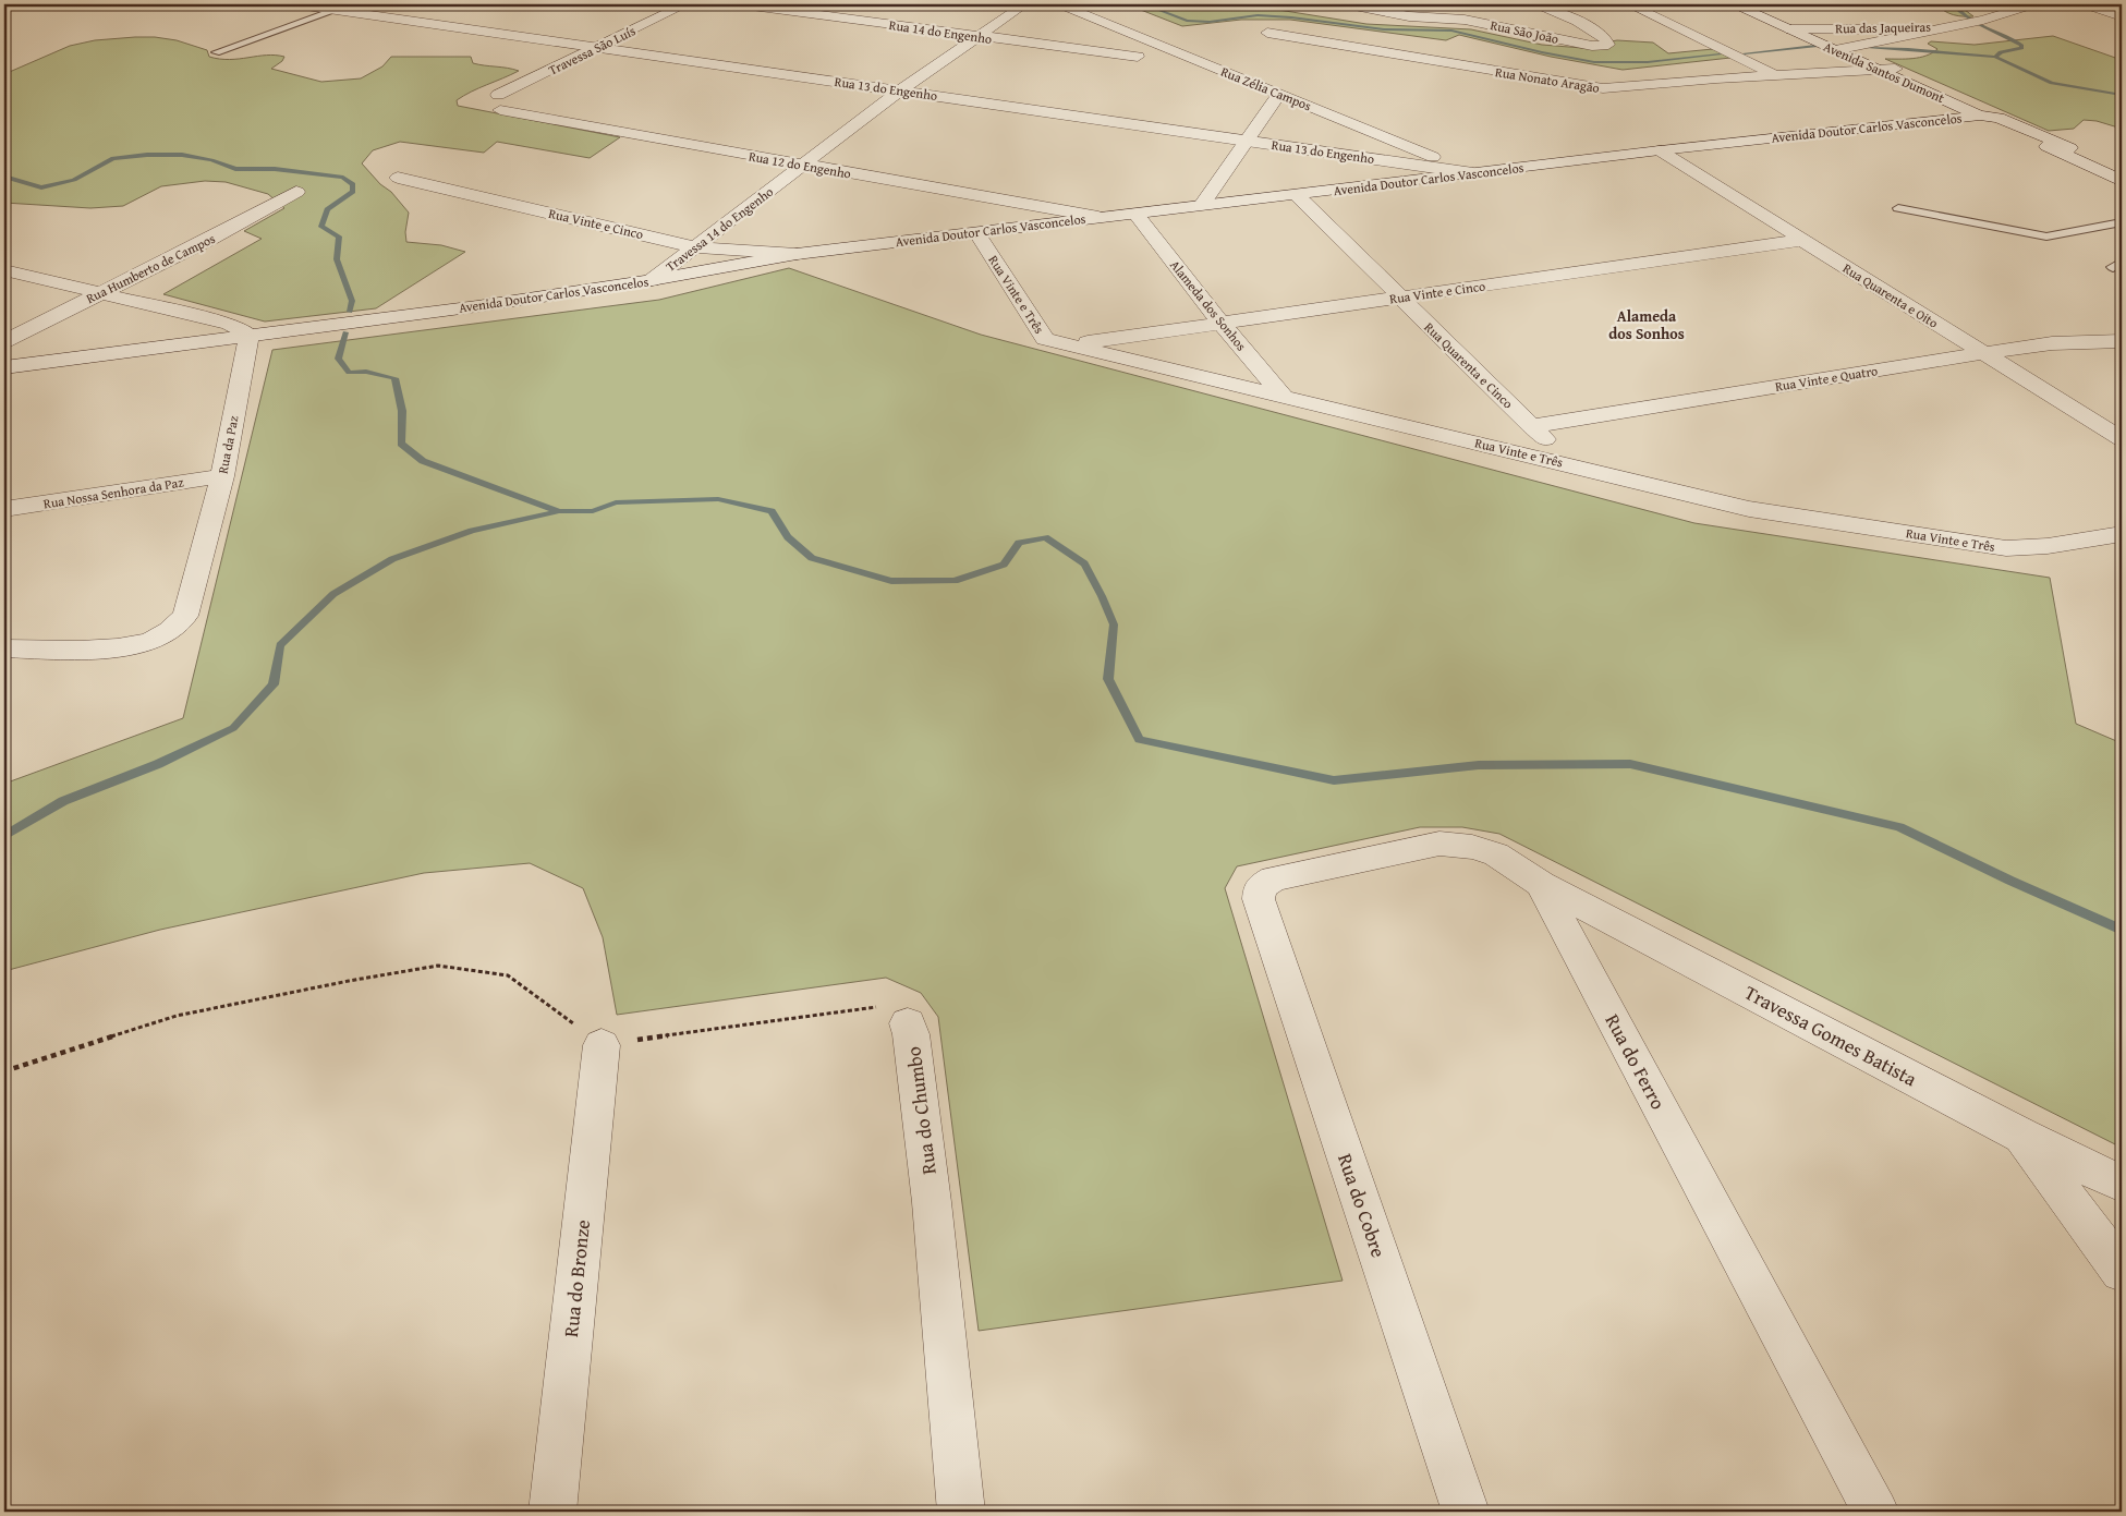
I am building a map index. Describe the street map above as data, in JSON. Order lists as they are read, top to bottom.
{
  "streets": {
    "street": [
      "Rua das Jaqueiras",
      "Rua 14 do Engenho",
      "Rua São João",
      "Travessa São Luís",
      "Avenida Santos Dumont",
      "Rua Nonato Aragão",
      "Rua 13 do Engenho",
      "Rua Zélia Campos",
      "Avenida Doutor Carlos Vasconcelos",
      "Rua 12 do Engenho",
      "Rua Vinte e Cinco",
      "Travessa 14 do Engenho",
      "Rua Humberto de Campos",
      "Rua Vinte e Três",
      "Rua Quarenta e Oito",
      "Alameda dos Sonhos",
      "Rua Quarenta e Cinco",
      "Rua Vinte e Quatro",
      "Rua da Paz",
      "Rua Nossa Senhora da Paz",
      "Travessa Gomes Batista",
      "Rua do Ferro",
      "Rua do Chumbo",
      "Rua do Cobre",
      "Rua do Bronze"
    ]
  },
  "crossings": [
    ["Rua das Jaqueiras", "Avenida Santos Dumont"],
    ["Rua 14 do Engenho", "Travessa 14 do Engenho"],
    ["Travessa São Luís", "Rua 13 do Engenho"],
    ["Travessa São Luís", "Rua 12 do Engenho"],
    ["Avenida Santos Dumont", "Rua Nonato Aragão"],
    ["Avenida Santos Dumont", "Avenida Doutor Carlos Vasconcelos"],
    ["Rua 13 do Engenho", "Rua Zélia Campos"],
    ["Rua 13 do Engenho", "Avenida Doutor Carlos Vasconcelos"],
    ["Rua 13 do Engenho", "Travessa 14 do Engenho"],
    ["Rua Zélia Campos", "Avenida Doutor Carlos Vasconcelos"],
    ["Avenida Doutor Carlos Vasconcelos", "Rua 12 do Engenho"],
    ["Avenida Doutor Carlos Vasconcelos", "Rua Vinte e Cinco"],
    ["Avenida Doutor Carlos Vasconcelos", "Travessa 14 do Engenho"],
    ["Avenida Doutor Carlos Vasconcelos", "Rua Vinte e Três"],
    ["Avenida Doutor Carlos Vasconcelos", "Rua Quarenta e Oito"],
    ["Avenida Doutor Carlos Vasconcelos", "Alameda dos Sonhos"],
    ["Avenida Doutor Carlos Vasconcelos", "Rua Quarenta e Cinco"],
    ["Avenida Doutor Carlos Vasconcelos", "Rua da Paz"],
    ["Rua 12 do Engenho", "Travessa 14 do Engenho"],
    ["Rua Vinte e Cinco", "Travessa 14 do Engenho"],
    ["Rua Vinte e Cinco", "Rua Vinte e Três"],
    ["Rua Vinte e Cinco", "Rua Quarenta e Oito"],
    ["Rua Vinte e Cinco", "Alameda dos Sonhos"],
    ["Rua Vinte e Cinco", "Rua Quarenta e Cinco"],
    ["Rua Vinte e Três", "Alameda dos Sonhos"],
    ["Rua Vinte e Três", "Rua Quarenta e Cinco"],
    ["Rua Quarenta e Oito", "Rua Vinte e Quatro"],
    ["Rua Quarenta e Cinco", "Rua Vinte e Quatro"],
    ["Rua da Paz", "Rua Nossa Senhora da Paz"],
    ["Travessa Gomes Batista", "Rua do Ferro"],
    ["Rua do Ferro", "Rua do Cobre"],
    ["Rua do Chumbo", "Rua do Bronze"]
  ],
  "districts": ["Alameda dos Sonhos"]
}
